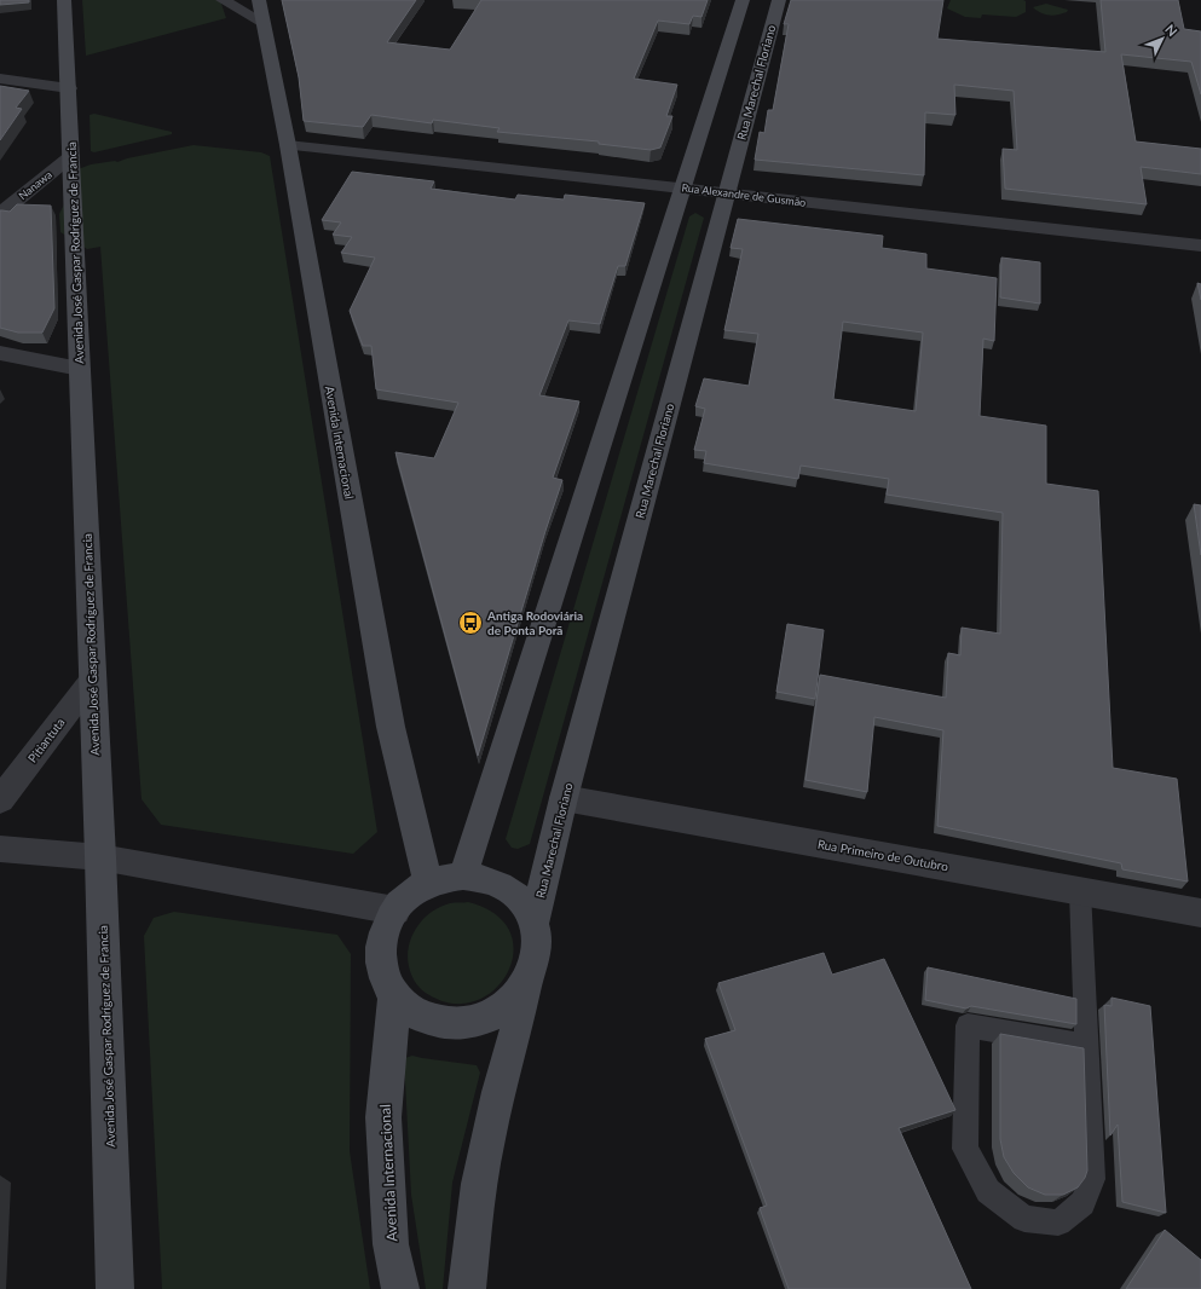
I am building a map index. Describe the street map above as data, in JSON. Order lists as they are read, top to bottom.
{
  "streets": {
    "main road": ["Rua Marechal Floriano", "Avenida José Gaspar Rodríguez de Francia", "Avenida Internacional"],
    "street": [
      "Nanawa",
      "Rua Alexandre de Gusmão",
      "Pitiantuta",
      "Rua Primeiro de Outubro"
    ]
  },
  "crossings": [
    ["Rua Marechal Floriano", "Rua Alexandre de Gusmão"],
    ["Rua Marechal Floriano", "Avenida Internacional"],
    ["Rua Marechal Floriano", "Rua Primeiro de Outubro"],
    ["Nanawa", "Avenida José Gaspar Rodríguez de Francia"],
    ["Rua Alexandre de Gusmão", "Avenida Internacional"],
    ["Avenida José Gaspar Rodríguez de Francia", "Pitiantuta"]
  ],
  "places": {
    "bus stop": ["Antiga Rodoviária de Ponta Porã"]
  },
  "north": "top right"
}
